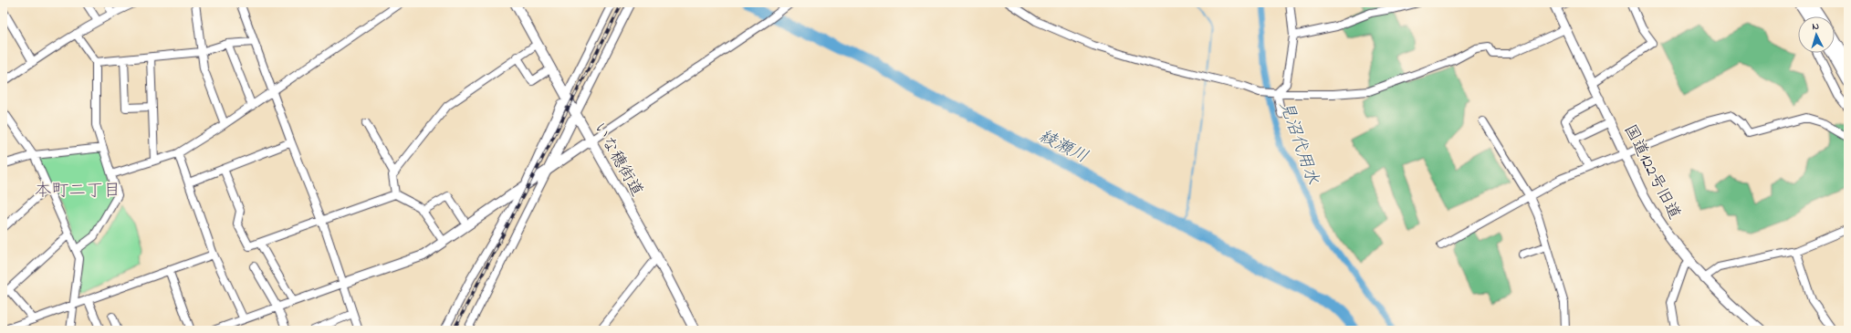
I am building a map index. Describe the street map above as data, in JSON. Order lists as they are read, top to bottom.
{
  "streets": {
    "street": ["いな穂街道", "国道122号旧道"]
  },
  "districts": ["本町二丁目"],
  "water": ["見沼代用水", "綾瀬川"],
  "north": "top"
}
